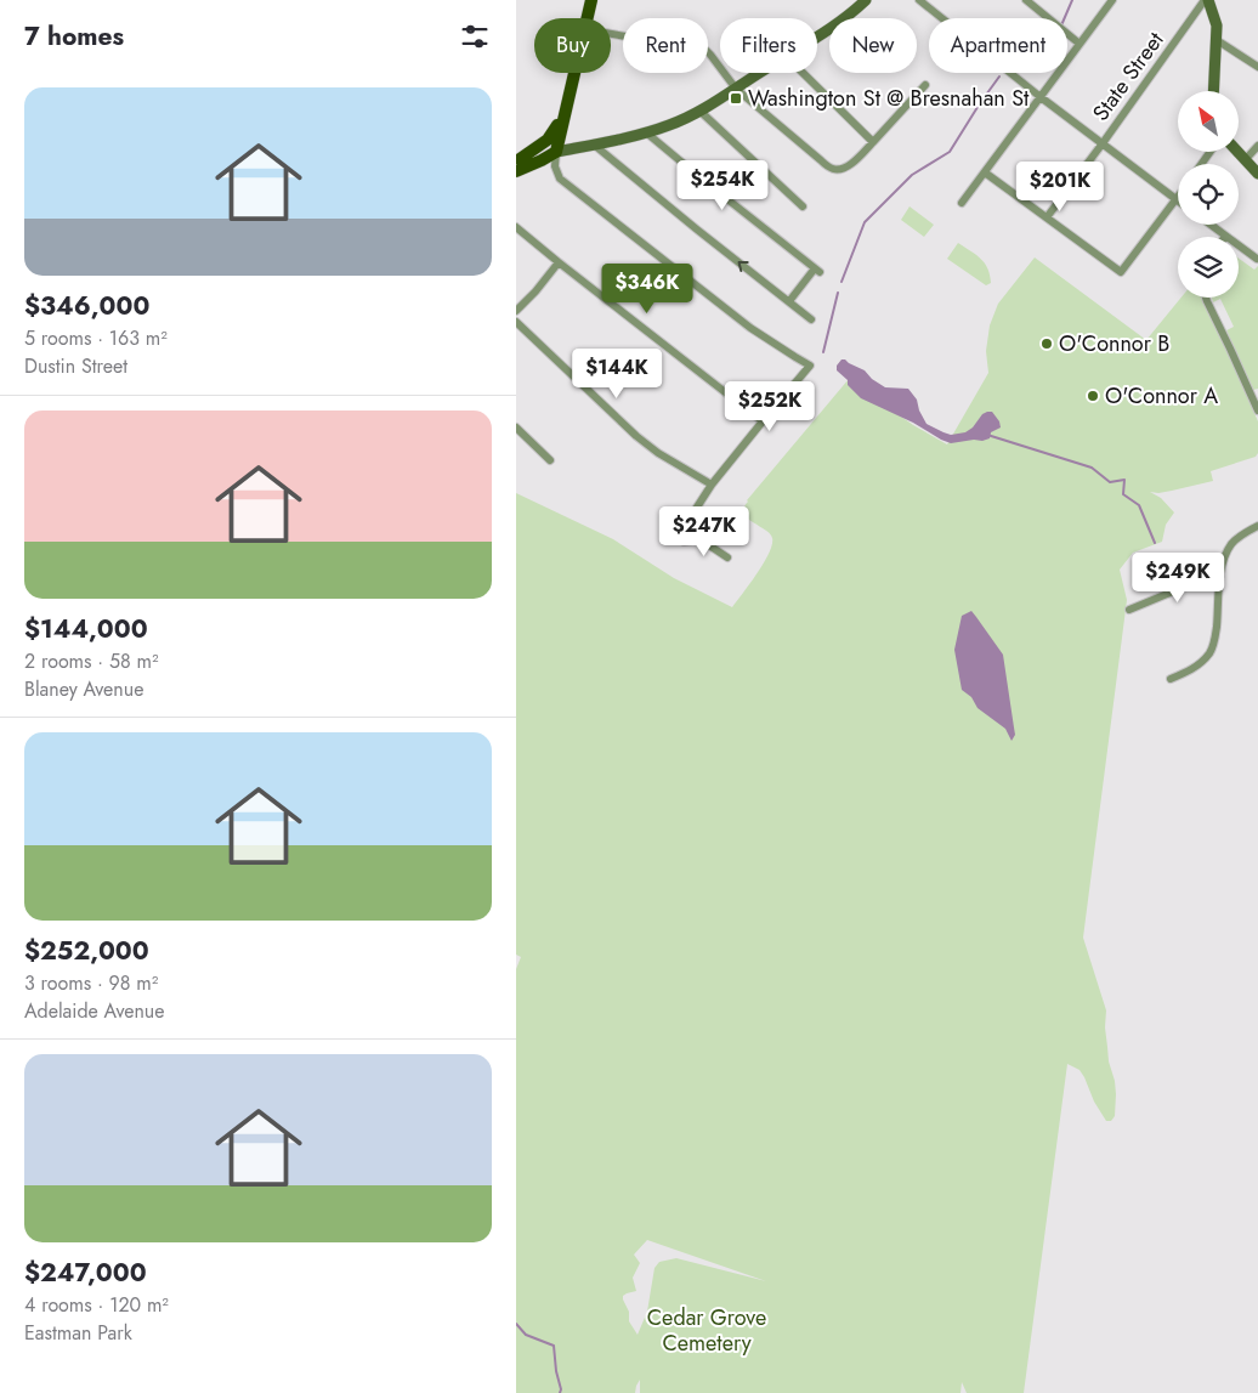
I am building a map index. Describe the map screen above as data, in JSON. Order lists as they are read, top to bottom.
{
  "streets": {
    "street": ["State Street"]
  },
  "parks": ["Cedar Grove Cemetery"],
  "places": {
    "transit": ["Washington St @ Bresnahan St"],
    "other": ["O'Connor B", "O'Connor A"]
  },
  "north": "top left",
  "page": {
    "heading": "7 homes",
    "chip": [
      "Buy",
      "Rent",
      "Filters",
      "New",
      "Apartment"
    ],
    "list": [
      {
        "name": "$346,000",
        "note": "5 rooms · 163 m² · Dustin Street"
      },
      {
        "name": "$144,000",
        "note": "2 rooms · 58 m² · Blaney Avenue"
      },
      {
        "name": "$252,000",
        "note": "3 rooms · 98 m² · Adelaide Avenue"
      },
      {
        "name": "$247,000",
        "note": "4 rooms · 120 m² · Eastman Park"
      }
    ],
    "price": [
      "$254K",
      "$201K",
      "$346K",
      "$144K",
      "$252K",
      "$247K",
      "$249K"
    ]
  }
}
